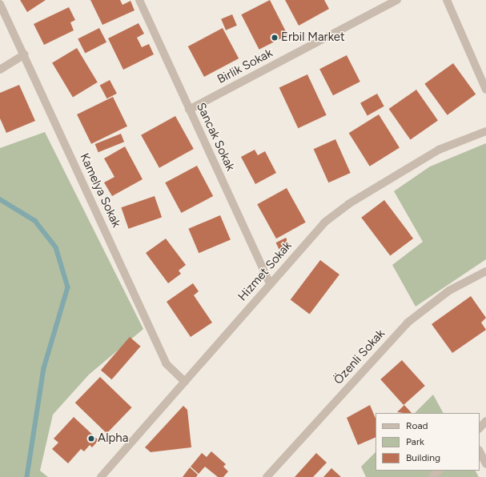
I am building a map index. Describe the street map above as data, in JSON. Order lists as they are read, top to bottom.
{
  "streets": {
    "street": [
      "Birlik Sokak",
      "Sancak Sokak",
      "Kamelya Sokak",
      "Hizmet Sokak",
      "Özenli Sokak"
    ]
  },
  "crossings": [
    ["Birlik Sokak", "Sancak Sokak"],
    ["Sancak Sokak", "Hizmet Sokak"],
    ["Kamelya Sokak", "Hizmet Sokak"]
  ],
  "places": ["Erbil Market", "Alpha"],
  "legend": ["Road", "Park", "Building"]
}
